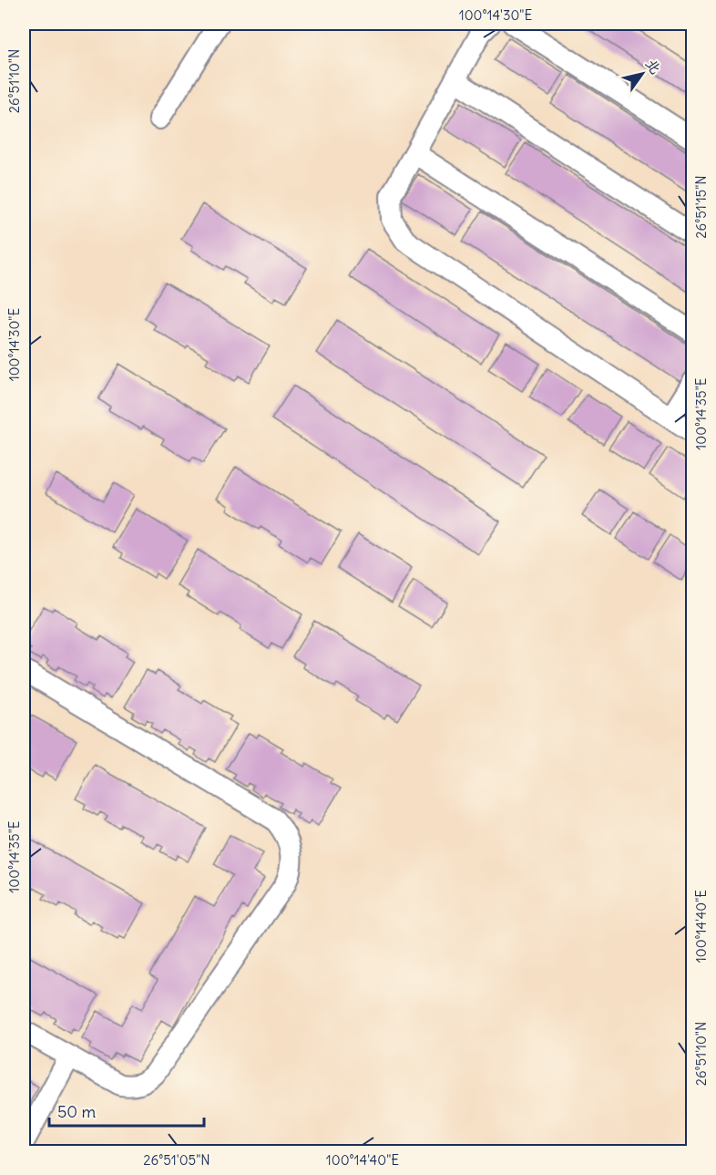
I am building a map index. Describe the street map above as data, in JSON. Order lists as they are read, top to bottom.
{
  "scale_bar": "50 m",
  "north": "top right",
  "coordinates": [
    "100°14'30\"E",
    "26°51'10\"N",
    "26°51'15\"N",
    "100°14'35\"E",
    "100°14'40\"E",
    "26°51'05\"N"
  ]
}
